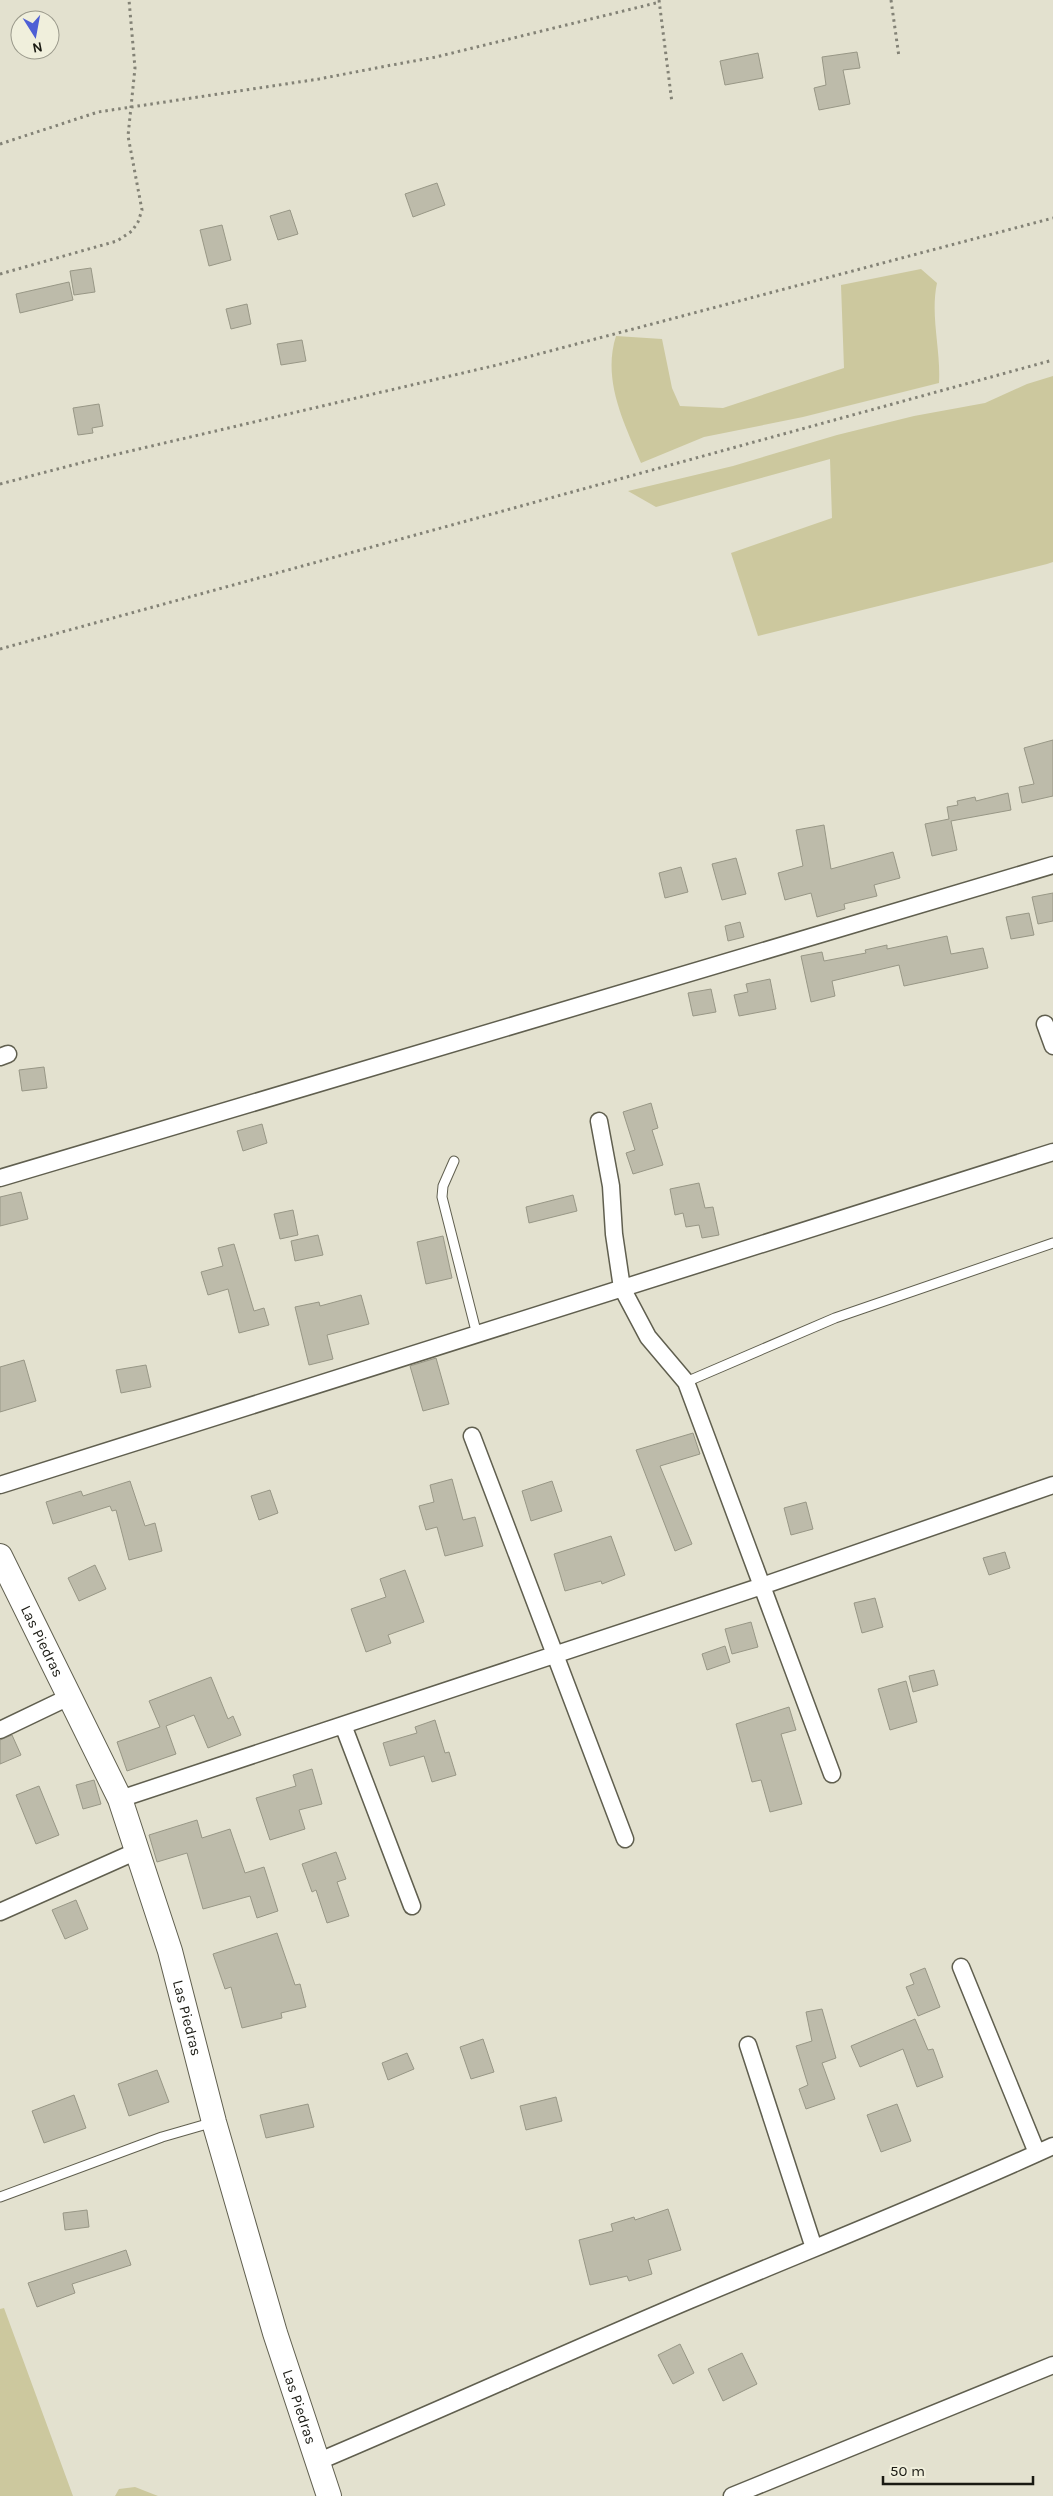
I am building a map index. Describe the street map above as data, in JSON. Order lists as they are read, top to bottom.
{
  "streets": {
    "street": ["Las Piedras"]
  },
  "scale_bar": "50 m",
  "north": "bottom"
}
